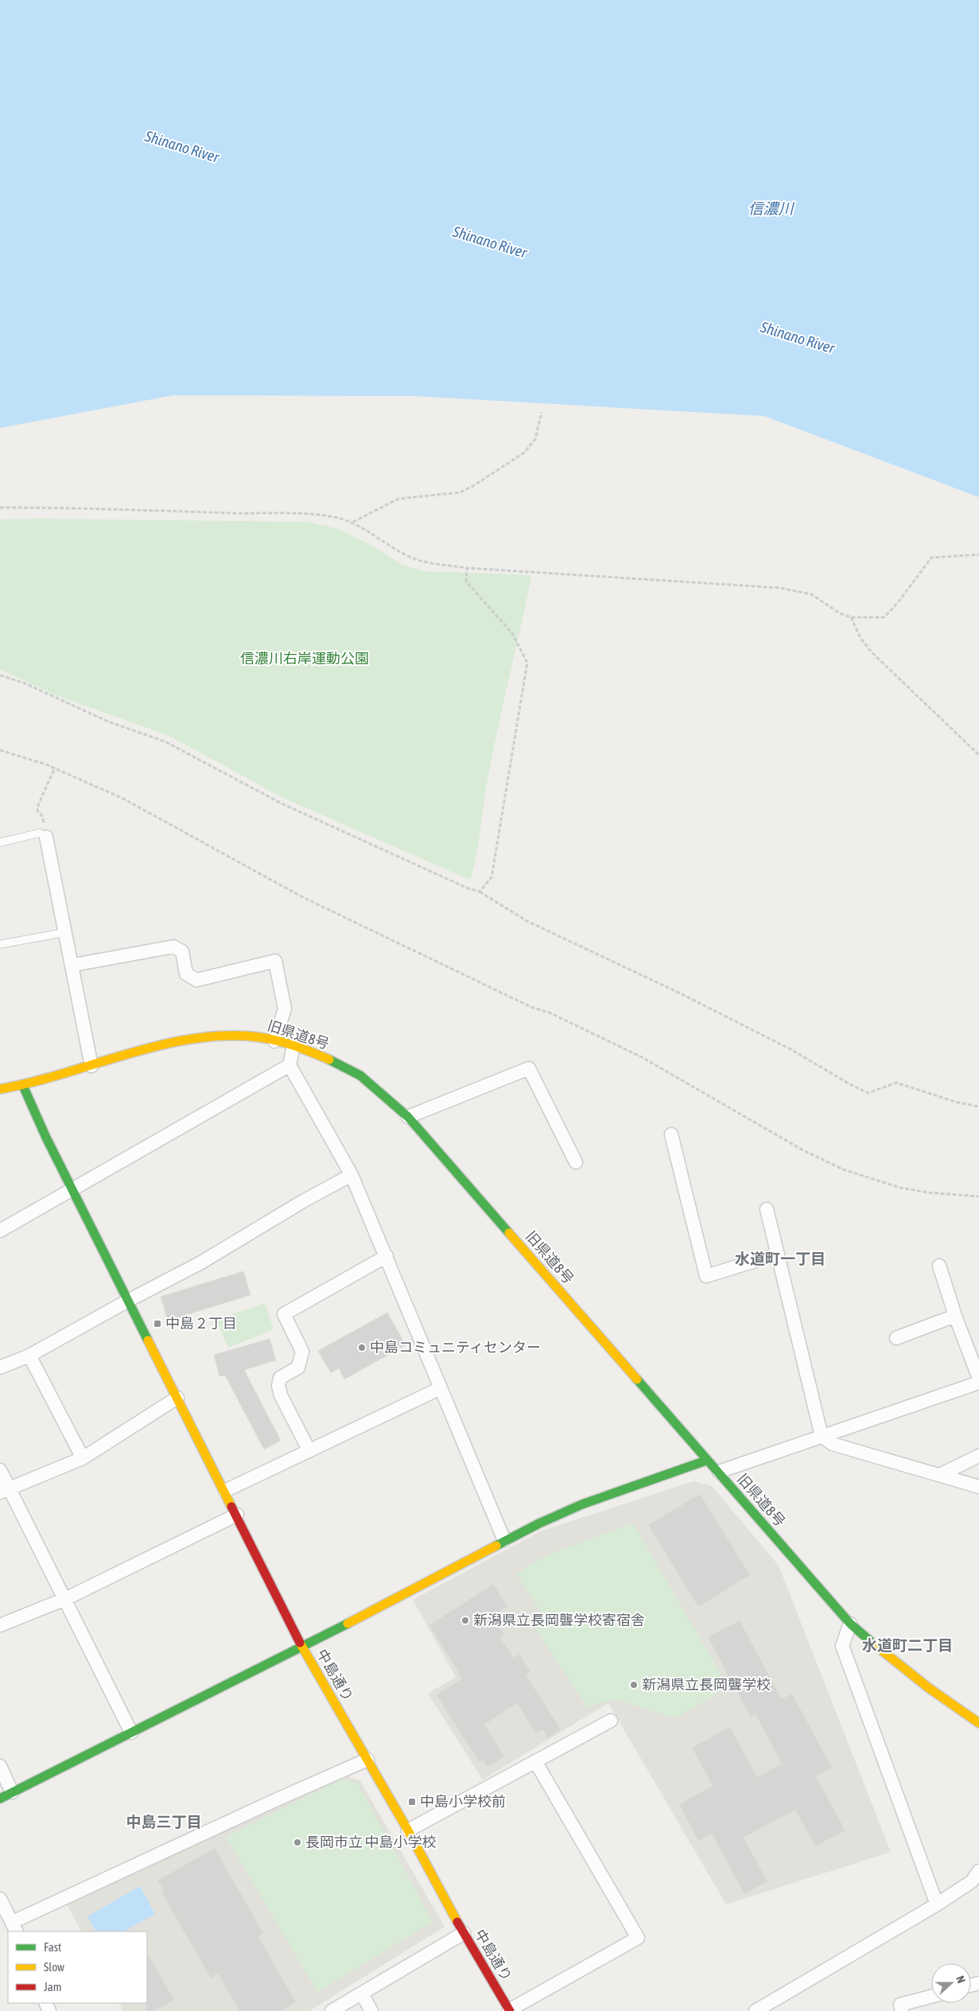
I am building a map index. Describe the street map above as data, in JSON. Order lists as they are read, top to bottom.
{
  "streets": {
    "street": ["旧県道8号", "中島通り"]
  },
  "districts": ["水道町一丁目", "水道町二丁目", "中島三丁目"],
  "water": ["Shinano River", "信濃川"],
  "parks": ["信濃川右岸運動公園"],
  "places": {
    "transit": ["中島２丁目", "中島小学校前"],
    "other": [
      "中島コミュニティセンター",
      "新潟県立長岡聾学校寄宿舎",
      "新潟県立長岡聾学校",
      "長岡市立 中島小学校"
    ]
  },
  "legend": ["Fast", "Slow", "Jam"],
  "north": "right"
}
